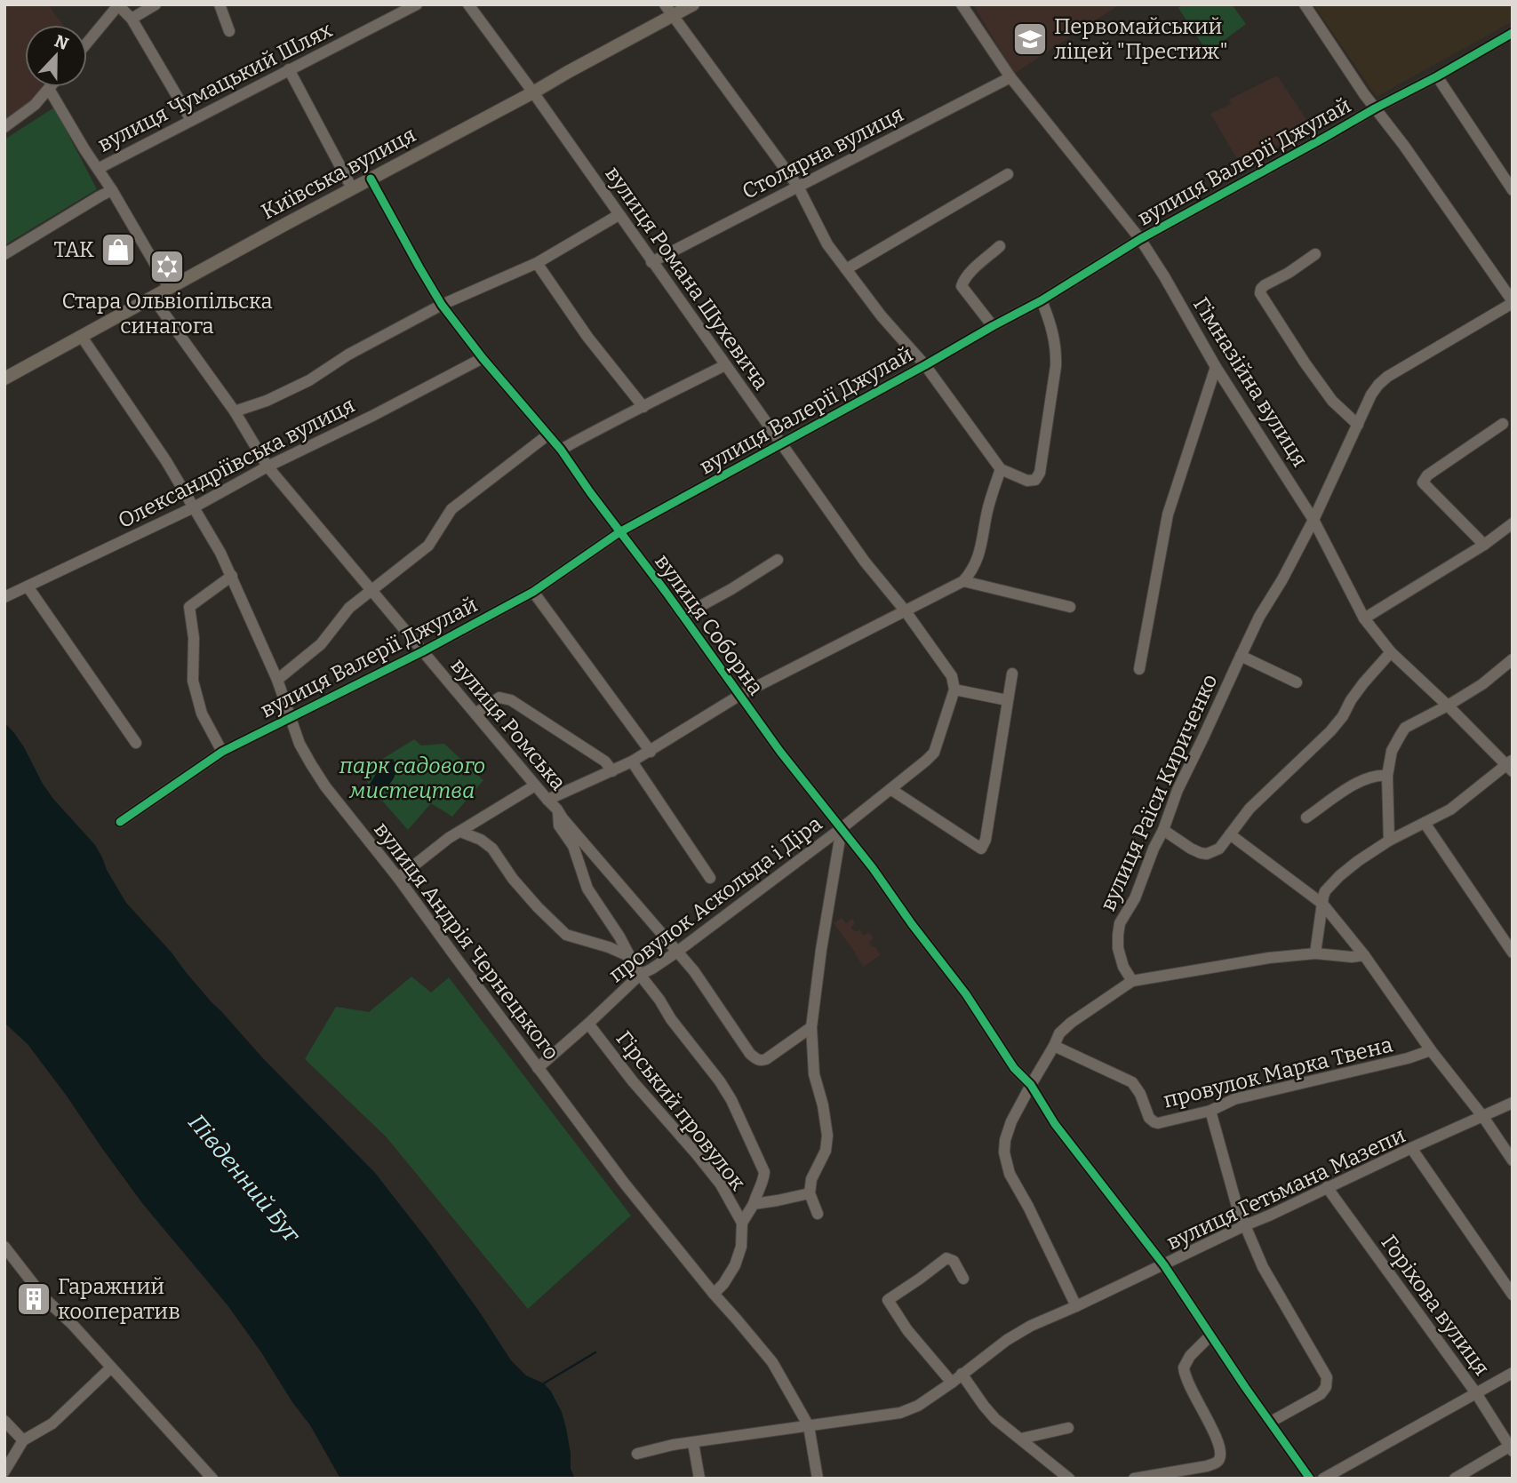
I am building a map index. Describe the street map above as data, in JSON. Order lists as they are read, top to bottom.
{
  "streets": {
    "main road": ["Київська вулиця"],
    "street": [
      "вулиця Чумацький Шлях",
      "Столярна вулиця",
      "вулиця Валерії Джулай",
      "вулиця Романа Шухевича",
      "Гімназійна вулиця",
      "Олександріївська вулиця",
      "вулиця Соборна",
      "вулиця Ромська",
      "вулиця Раїси Кириченко",
      "провулок Аскольда і Діра",
      "вулиця Андрія Чернецького",
      "провулок Марка Твена",
      "Гірський провулок",
      "вулиця Гетьмана Мазепи",
      "Горіхова вулиця"
    ]
  },
  "crossings": [
    ["Столярна вулиця", "вулиця Романа Шухевича"],
    ["Столярна вулиця", "Гімназійна вулиця"],
    ["вулиця Валерії Джулай", "вулиця Романа Шухевича"],
    ["вулиця Валерії Джулай", "Гімназійна вулиця"],
    ["вулиця Валерії Джулай", "вулиця Соборна"],
    ["вулиця Валерії Джулай", "вулиця Ромська"],
    ["вулиця Валерії Джулай", "вулиця Андрія Чернецького"],
    ["Київська вулиця", "вулиця Романа Шухевича"],
    ["Київська вулиця", "вулиця Соборна"],
    ["Київська вулиця", "вулиця Ромська"],
    ["Київська вулиця", "вулиця Андрія Чернецького"],
    ["Гімназійна вулиця", "вулиця Раїси Кириченко"],
    ["Олександріївська вулиця", "вулиця Соборна"],
    ["Олександріївська вулиця", "вулиця Ромська"],
    ["Олександріївська вулиця", "вулиця Андрія Чернецького"],
    ["вулиця Соборна", "провулок Аскольда і Діра"],
    ["вулиця Соборна", "вулиця Гетьмана Мазепи"],
    ["вулиця Ромська", "провулок Аскольда і Діра"],
    ["провулок Аскольда і Діра", "вулиця Андрія Чернецького"],
    ["провулок Аскольда і Діра", "Гірський провулок"],
    ["вулиця Андрія Чернецького", "вулиця Гетьмана Мазепи"],
    ["вулиця Гетьмана Мазепи", "Горіхова вулиця"]
  ],
  "water": ["Південний Буг"],
  "parks": ["парк садового мистецтва"],
  "places": {
    "school or university": ["Первомайський ліцей \"Престиж\""],
    "shop": ["ТАК"],
    "synagogue": ["Стара Ольвіопільска синагога"],
    "building": ["Гаражний кооператив"]
  },
  "north": "top"
}
